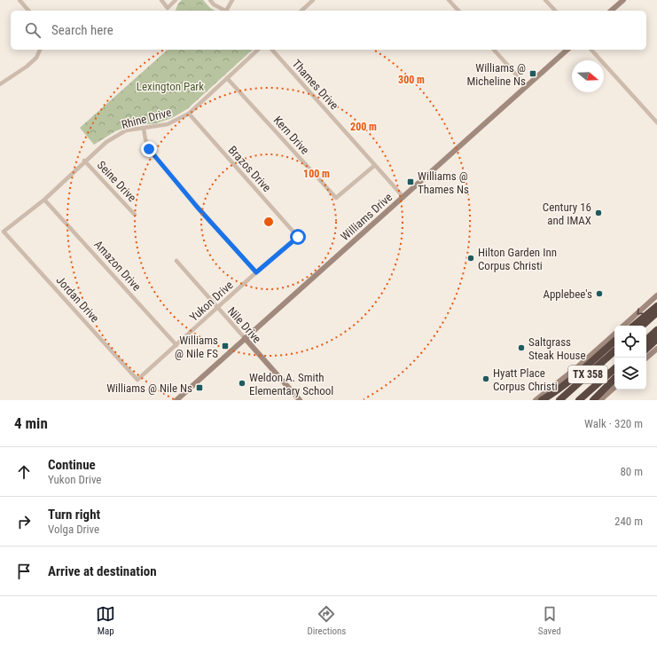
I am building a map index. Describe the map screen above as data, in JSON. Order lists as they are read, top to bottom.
{
  "streets": {
    "highway": ["TX 358"],
    "street": [
      "Thames Drive",
      "Rhine Drive",
      "Kern Drive",
      "Brazos Drive",
      "Seine Drive",
      "Williams Drive",
      "Amazon Drive",
      "Jordan Drive",
      "Yukon Drive",
      "Nile Drive"
    ]
  },
  "crossings": [
    ["Thames Drive", "Kern Drive"],
    ["Thames Drive", "Williams Drive"],
    ["Rhine Drive", "Kern Drive"],
    ["Rhine Drive", "Brazos Drive"],
    ["Rhine Drive", "Seine Drive"],
    ["Rhine Drive", "Amazon Drive"],
    ["Rhine Drive", "Jordan Drive"],
    ["Brazos Drive", "Yukon Drive"],
    ["Williams Drive", "Nile Drive"],
    ["Amazon Drive", "Yukon Drive"],
    ["Jordan Drive", "Yukon Drive"],
    ["Yukon Drive", "Nile Drive"]
  ],
  "parks": ["Lexington Park"],
  "places": {
    "transit": [
      "Williams @ Micheline Ns",
      "Williams @ Thames Ns",
      "Williams @ Nile FS",
      "Williams @ Nile Ns"
    ],
    "other": [
      "Century 16 and IMAX",
      "Hilton Garden Inn Corpus Christi",
      "Applebee's",
      "Saltgrass Steak House",
      "Hyatt Place Corpus Christi",
      "Weldon A. Smith Elementary School"
    ]
  },
  "north": "right",
  "page": {
    "search": "Search here",
    "heading": ["4 min", "Walk · 320 m"],
    "list": [
      ["Continue", "Yukon Drive", "80 m"],
      ["Turn right", "Volga Drive", "240 m"],
      "Arrive at destination"
    ],
    "nav": ["Map", "Directions", "Saved"]
  },
  "rings": ["300 m", "200 m", "100 m"]
}
